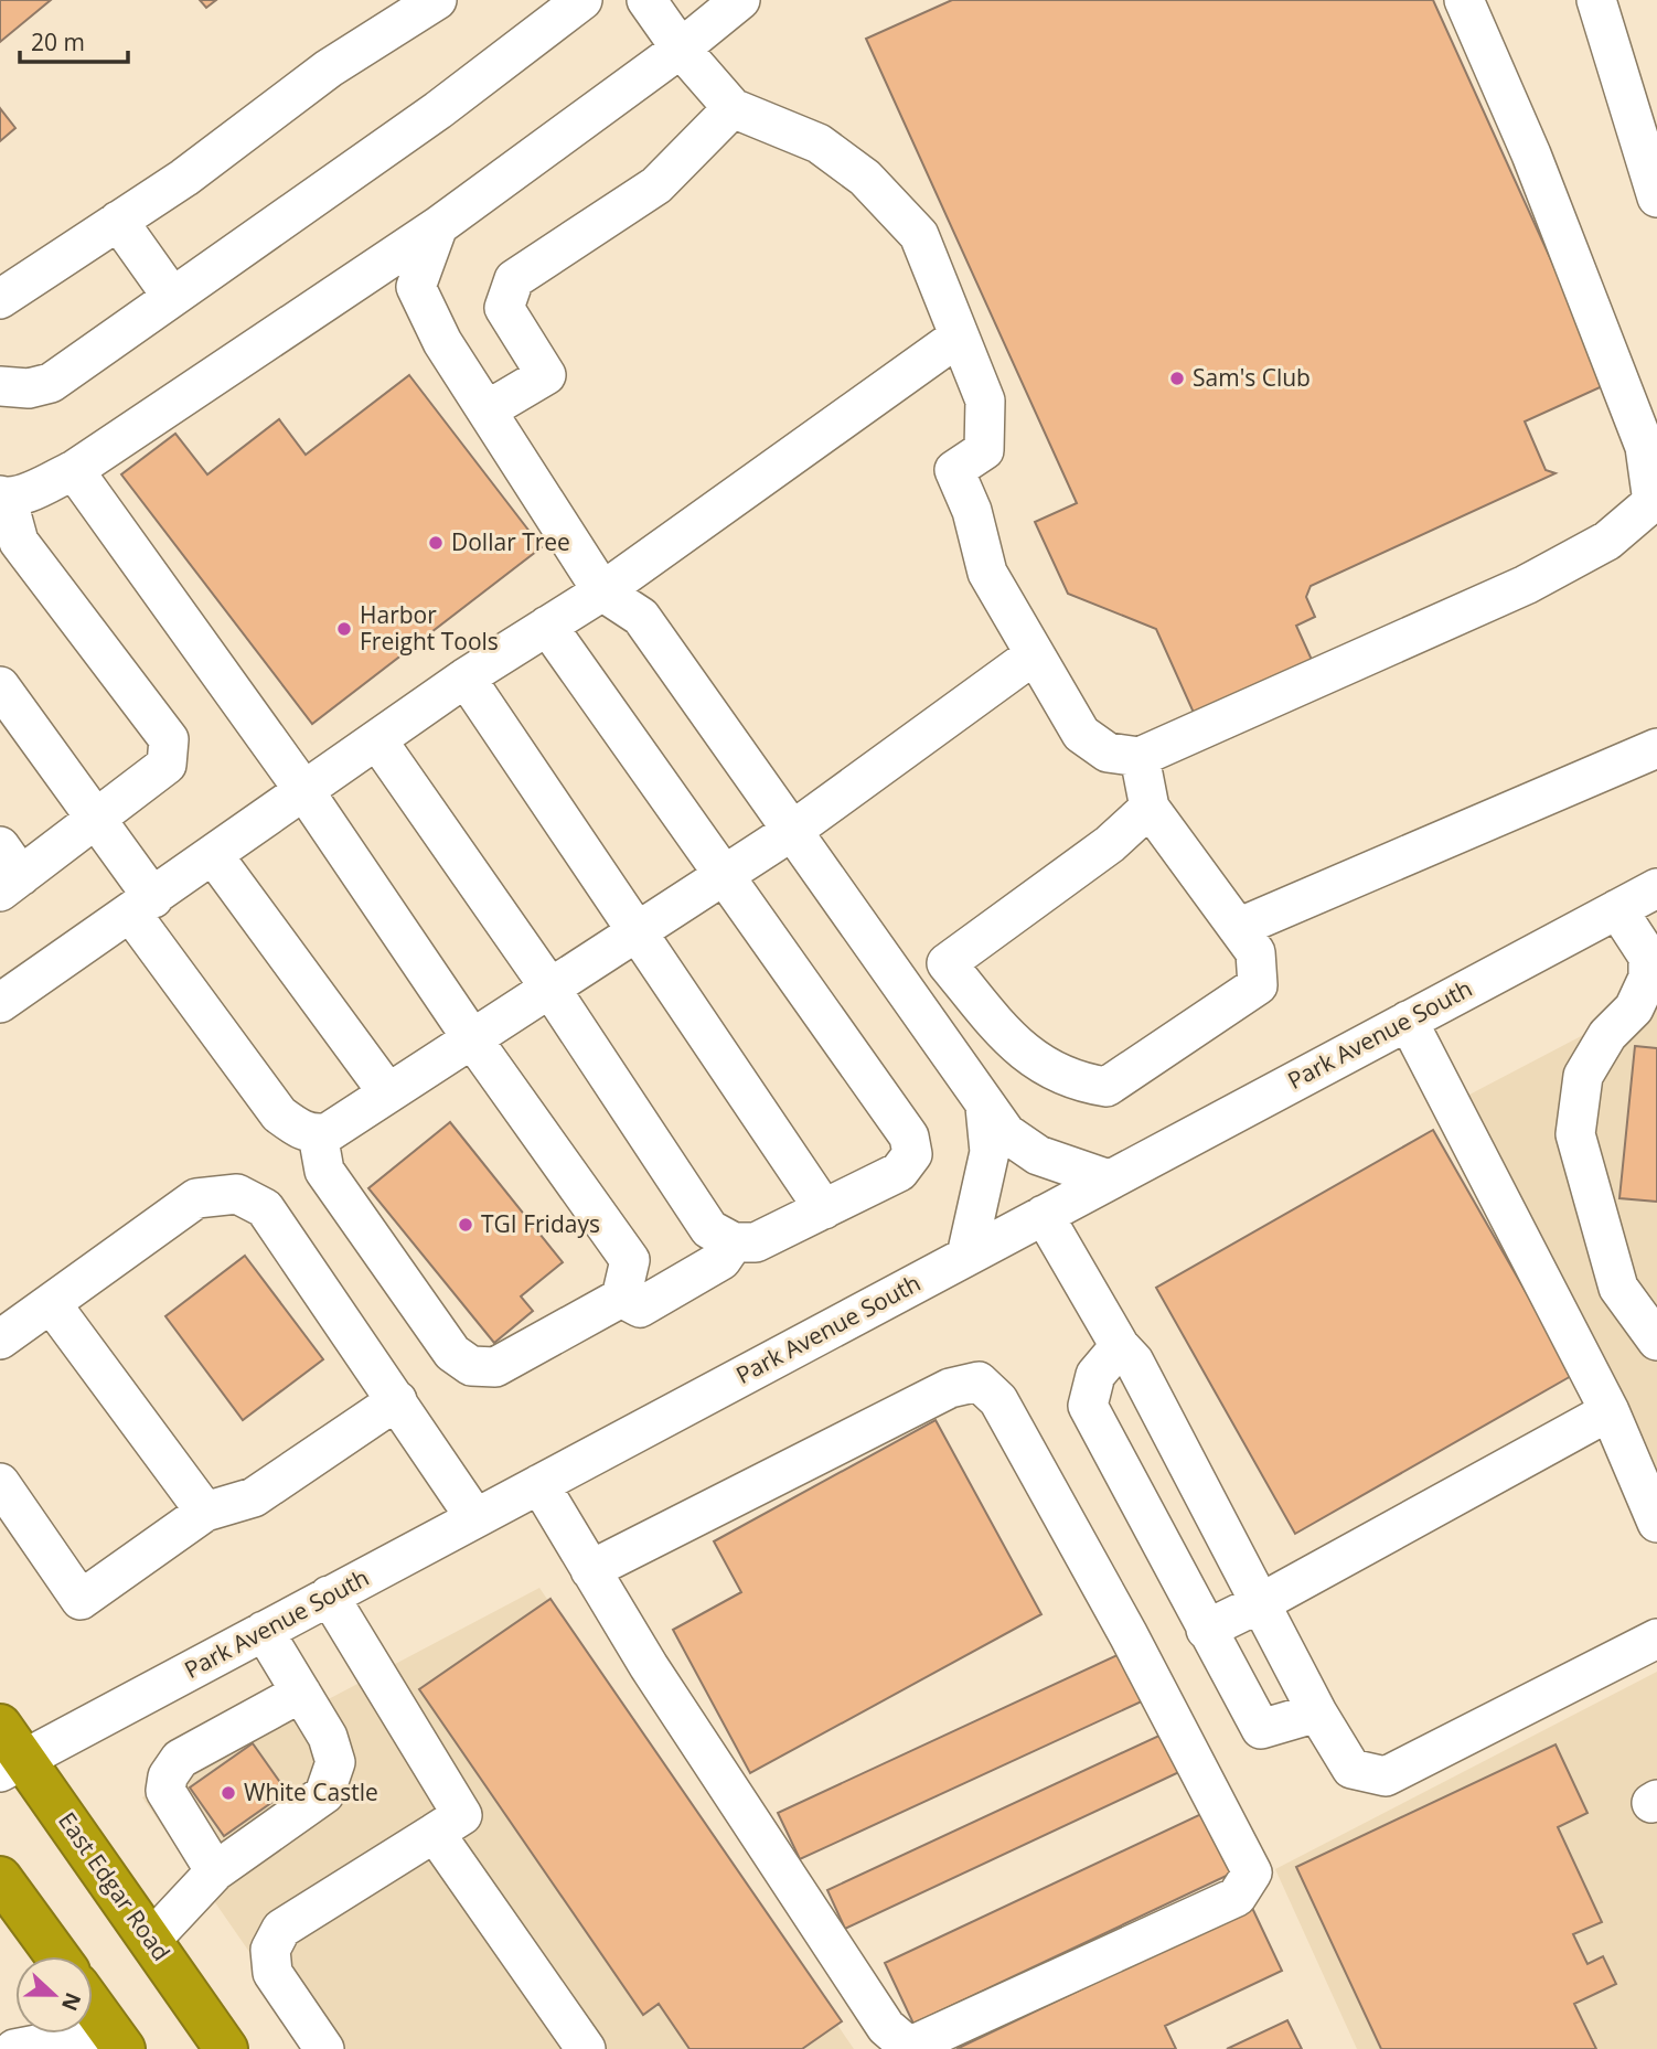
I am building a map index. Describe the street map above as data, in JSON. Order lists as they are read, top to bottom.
{
  "streets": {
    "highway": ["East Edgar Road"],
    "street": ["Park Avenue South"]
  },
  "crossings": [
    ["Park Avenue South", "East Edgar Road"]
  ],
  "places": [
    "Sam's Club",
    "Dollar Tree",
    "Harbor Freight Tools",
    "TGI Fridays",
    "White Castle"
  ],
  "scale_bar": "20 m",
  "north": "right"
}
